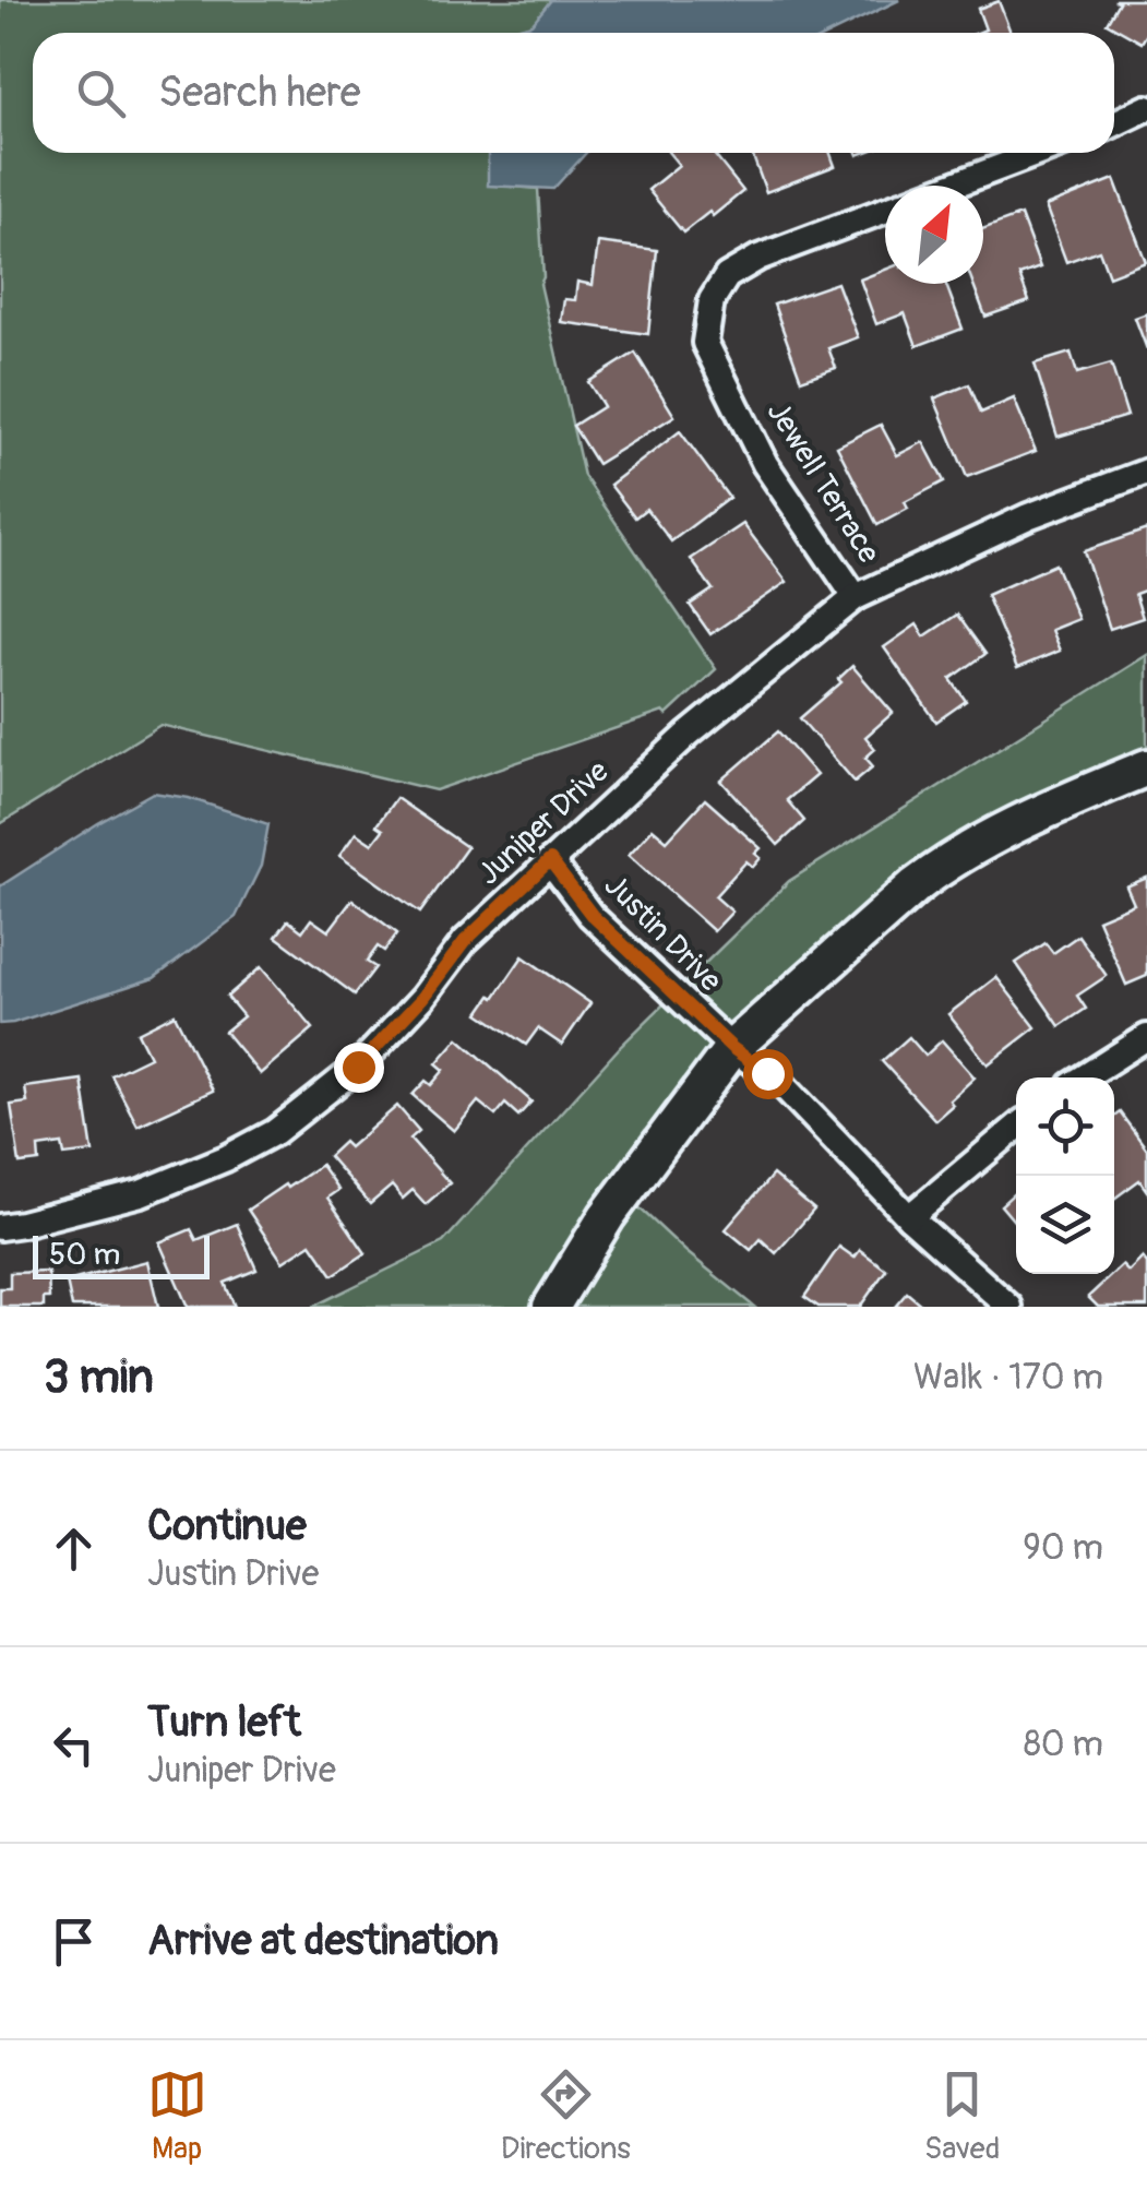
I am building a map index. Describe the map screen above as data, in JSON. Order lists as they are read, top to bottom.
{
  "streets": {
    "street": ["Jewell Terrace", "Juniper Drive", "Justin Drive"]
  },
  "crossings": [
    ["Jewell Terrace", "Juniper Drive"],
    ["Juniper Drive", "Justin Drive"]
  ],
  "scale_bar": "50 m",
  "north": "top right",
  "page": {
    "search": "Search here",
    "scale": "50 m",
    "heading": ["3 min", "Walk · 170 m"],
    "list": [
      ["Continue", "Justin Drive", "90 m"],
      ["Turn left", "Juniper Drive", "80 m"],
      "Arrive at destination"
    ],
    "nav": ["Map", "Directions", "Saved"]
  }
}
